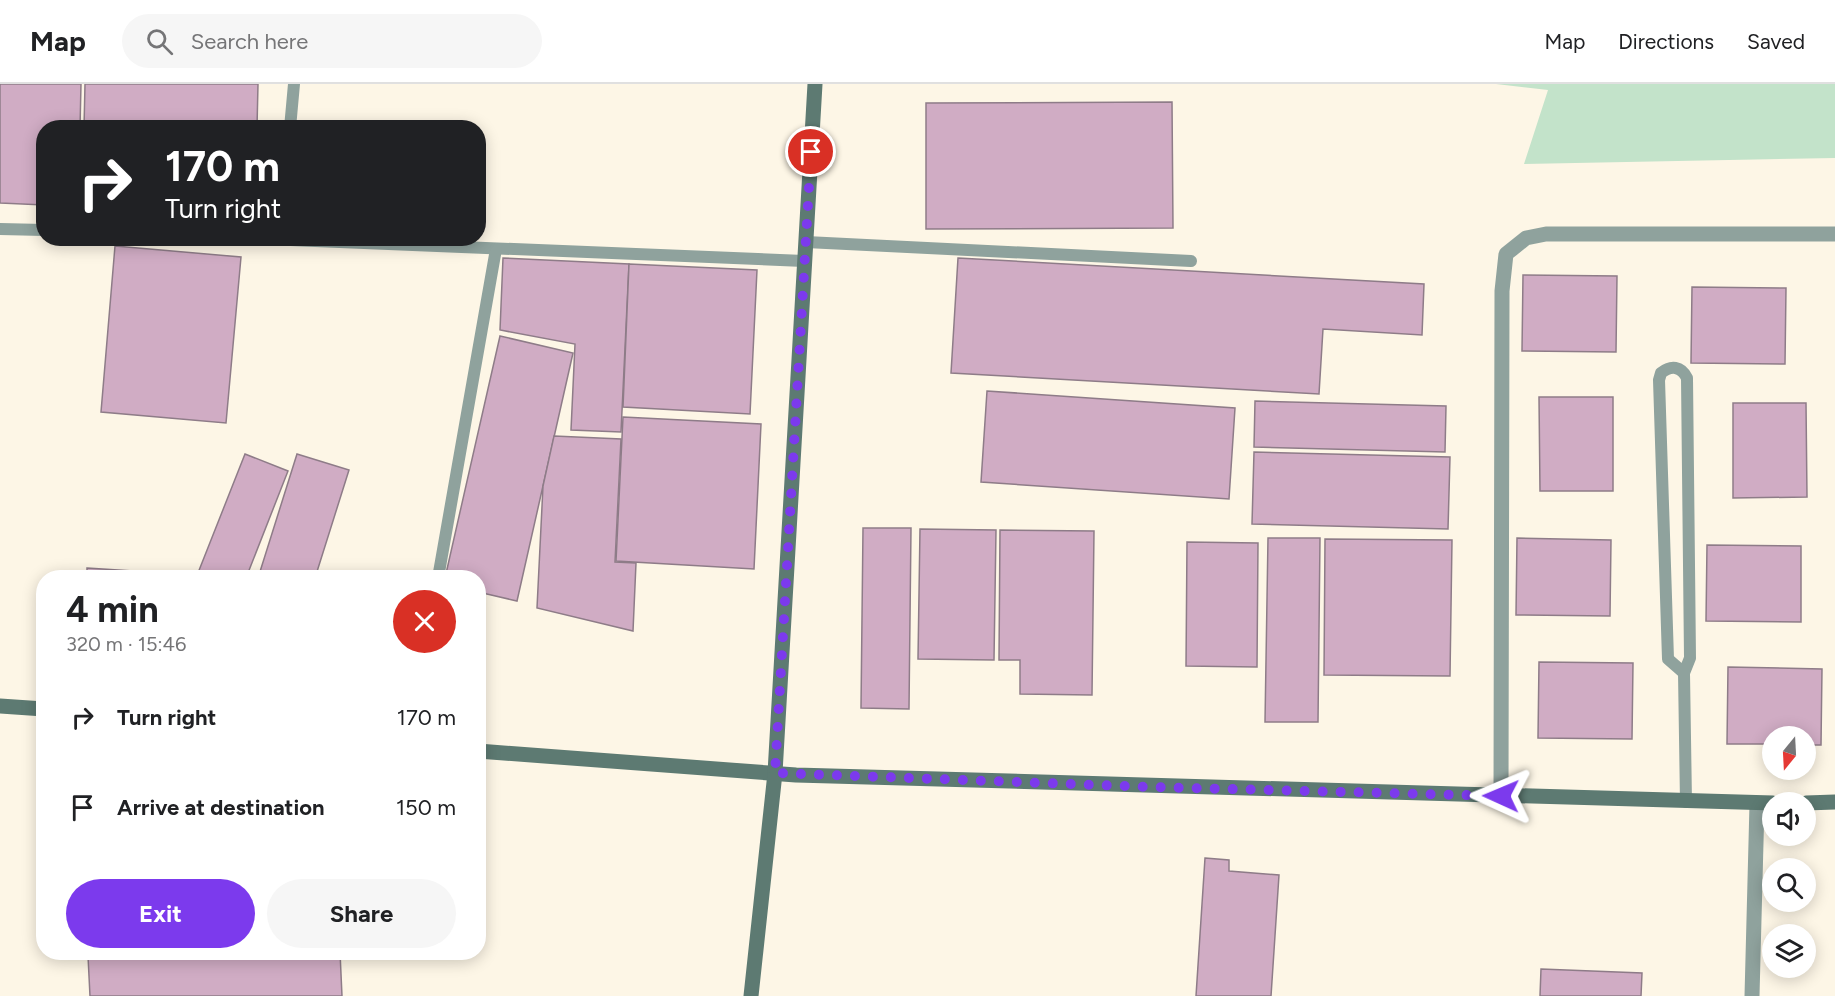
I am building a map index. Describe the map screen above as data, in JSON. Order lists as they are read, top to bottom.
{
  "north": "bottom",
  "page": {
    "header": "Map",
    "search": "Search here",
    "nav": ["Map", "Directions", "Saved"],
    "turn": ["170 m", "Turn right"],
    "heading": ["4 min", "320 m · 15:46"],
    "list": [
      {
        "name": "Turn right",
        "value": "170 m"
      },
      {
        "name": "Arrive at destination",
        "value": "150 m"
      }
    ],
    "buttons": ["Exit", "Share"]
  }
}
